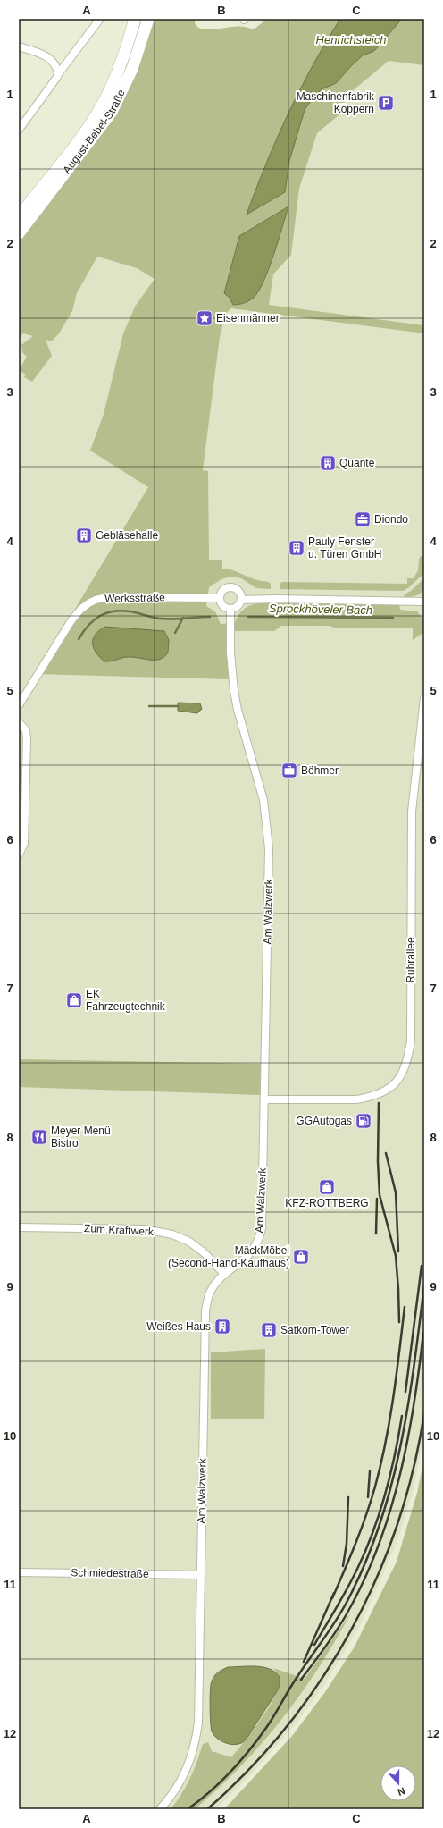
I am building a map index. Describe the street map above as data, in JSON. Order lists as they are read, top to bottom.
{
  "streets": {
    "main road": ["August-Bebel-Straße"],
    "street": [
      "Werksstraße",
      "Am Walzwerk",
      "Ruhrallee",
      "Zum Kraftwerk",
      "Schmiedestraße"
    ]
  },
  "crossings": [
    ["Werksstraße", "Am Walzwerk"],
    ["Am Walzwerk", "Ruhrallee"],
    ["Am Walzwerk", "Zum Kraftwerk"],
    ["Am Walzwerk", "Schmiedestraße"]
  ],
  "water": ["Henrichsteich", "Sprockhöveler Bach"],
  "places": {
    "parking": ["Maschinenfabrik Köppern"],
    "place": ["Eisenmänner"],
    "building": [
      "Quante",
      "Gebläsehalle",
      "Pauly Fenster u. Türen GmbH",
      "Weißes Haus",
      "Satkom-Tower"
    ],
    "office": ["Diondo", "Böhmer"],
    "shop": ["EK Fahrzeugtechnik", "KFZ-ROTTBERG", "MäckMöbel (Second-Hand-Kaufhaus)"],
    "fuel station": ["GGAutogas"],
    "restaurant": ["Meyer Menü Bistro"]
  },
  "north": "bottom",
  "grid": {
    "columns": ["A", "B", "C"],
    "rows": [
      "1",
      "2",
      "3",
      "4",
      "5",
      "6",
      "7",
      "8",
      "9",
      "10",
      "11",
      "12"
    ]
  }
}
